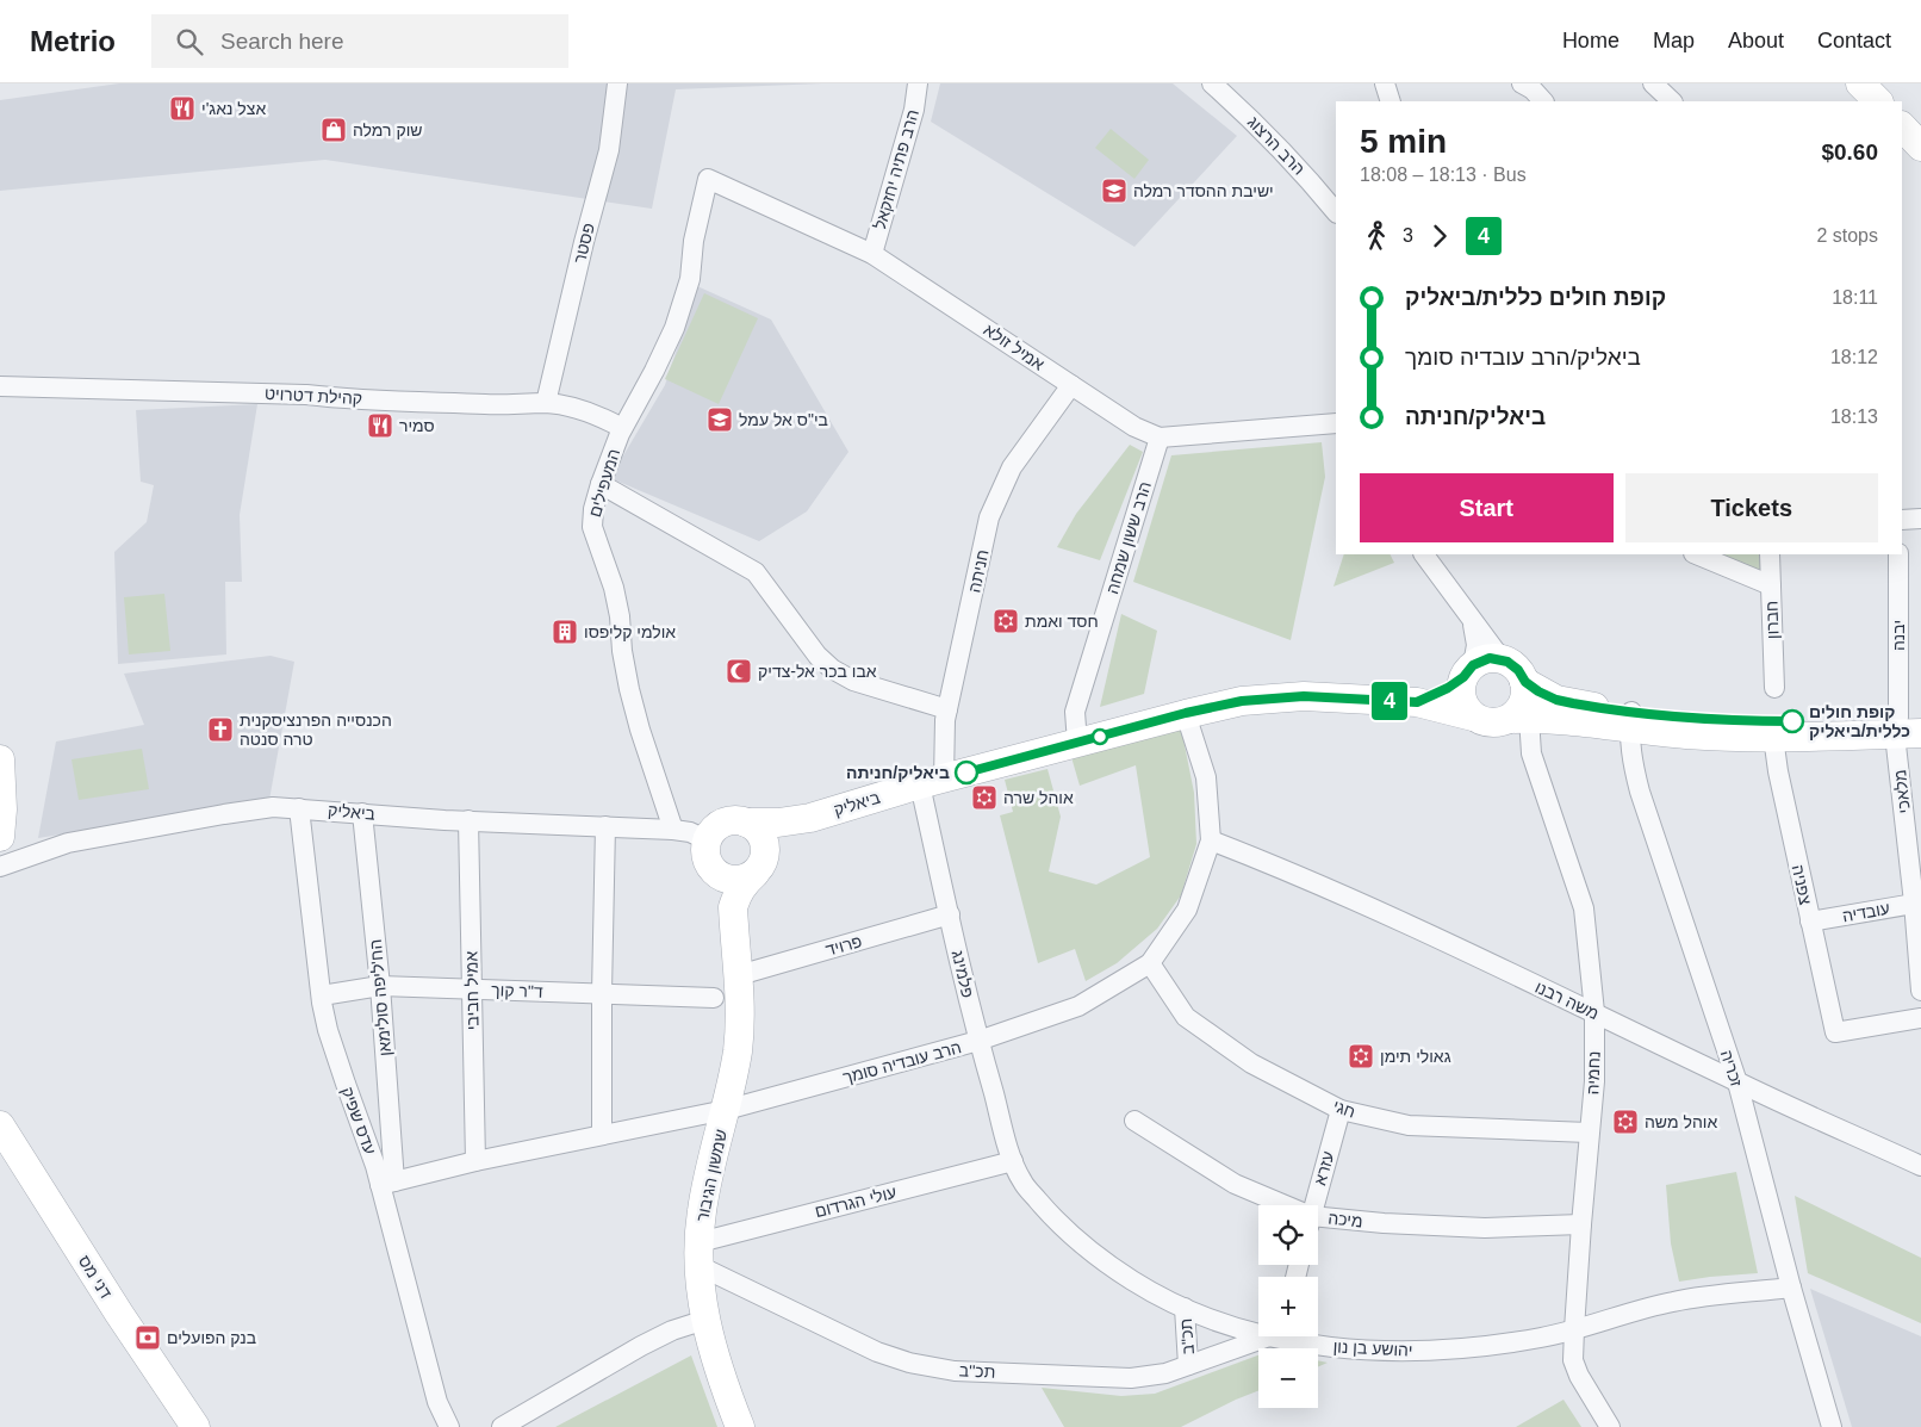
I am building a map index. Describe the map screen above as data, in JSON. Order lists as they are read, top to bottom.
{
  "streets": {
    "street": [
      "הרב הרצוג",
      "הרב פתיה יחזקאל",
      "פסטר",
      "אמיל זולא",
      "קהילת דטרויט",
      "המעפילים",
      "הרב ששון שמחה",
      "חניתה",
      "חברון",
      "יבנה",
      "מלאכי",
      "ביאליק",
      "צפניה",
      "עובדיה",
      "פרויד",
      "פלמינג",
      "אמיל חביבי",
      "ד\"ר קוך",
      "הח'ליפה סולימאן",
      "משה רבנו",
      "הרב עובדיה סומך",
      "זכריה",
      "נחמיה",
      "חגי",
      "עדס שפיק",
      "עזרא",
      "שמשון הגיבור",
      "עולי הגרדום",
      "מיכה",
      "דני מס",
      "תכ\"ב",
      "יהושע בן נון",
      "תכ''ב"
    ]
  },
  "crossings": [
    ["הרב פתיה יחזקאל", "אמיל זולא"],
    ["פסטר", "קהילת דטרויט"],
    ["אמיל זולא", "המעפילים"],
    ["אמיל זולא", "הרב ששון שמחה"],
    ["אמיל זולא", "חניתה"],
    ["קהילת דטרויט", "המעפילים"],
    ["המעפילים", "ביאליק"],
    ["הרב ששון שמחה", "ביאליק"],
    ["חניתה", "ביאליק"],
    ["חניתה", "פלמינג"],
    ["יבנה", "מלאכי"],
    ["מלאכי", "עובדיה"],
    ["ביאליק", "פלמינג"],
    ["ביאליק", "אמיל חביבי"],
    ["ביאליק", "הח'ליפה סולימאן"],
    ["ביאליק", "הרב עובדיה סומך"],
    ["ביאליק", "נחמיה"],
    ["ביאליק", "עדס שפיק"],
    ["ביאליק", "שמשון הגיבור"],
    ["צפניה", "עובדיה"],
    ["פרויד", "פלמינג"],
    ["פרויד", "שמשון הגיבור"],
    ["פלמינג", "הרב עובדיה סומך"],
    ["פלמינג", "עולי הגרדום"],
    ["פלמינג", "יהושע בן נון"],
    ["אמיל חביבי", "ד\"ר קוך"],
    ["אמיל חביבי", "הרב עובדיה סומך"],
    ["ד\"ר קוך", "הח'ליפה סולימאן"],
    ["ד\"ר קוך", "עדס שפיק"],
    ["הח'ליפה סולימאן", "הרב עובדיה סומך"],
    ["הח'ליפה סולימאן", "עדס שפיק"],
    ["משה רבנו", "הרב עובדיה סומך"],
    ["משה רבנו", "זכריה"],
    ["משה רבנו", "נחמיה"],
    ["הרב עובדיה סומך", "חגי"],
    ["הרב עובדיה סומך", "עדס שפיק"],
    ["הרב עובדיה סומך", "שמשון הגיבור"],
    ["זכריה", "יהושע בן נון"],
    ["נחמיה", "חגי"],
    ["נחמיה", "מיכה"],
    ["נחמיה", "יהושע בן נון"],
    ["חגי", "עזרא"],
    ["שמשון הגיבור", "עולי הגרדום"],
    ["שמשון הגיבור", "תכ''ב"],
    ["עולי הגרדום", "יהושע בן נון"],
    ["עולי הגרדום", "תכ''ב"],
    ["תכ\"ב", "יהושע בן נון"],
    ["תכ\"ב", "תכ''ב"]
  ],
  "places": {
    "restaurant": ["אצל נאג'י", "סמיר"],
    "shop": ["שוק רמלה"],
    "school or university": ["ישיבת ההסדר רמלה", "בי\"ס אל עמל"],
    "synagogue": [
      "חסד ואמת",
      "אוהל שרה",
      "גאולי תימן",
      "אוהל משה"
    ],
    "building": ["אולמי קליפסו"],
    "mosque": ["אבו בכר אל-צדיק"],
    "other": ["קופת חולים כללית/ביאליק", "ביאליק/חניתה"],
    "church": ["הכנסייה הפרנציסקנית טרה סנטה"],
    "bank": ["בנק הפועלים"]
  },
  "lines": ["bus line 4"],
  "page": {
    "header": "Metrio",
    "search": "Search here",
    "nav": [
      "Home",
      "Map",
      "About",
      "Contact"
    ],
    "on_map": "4",
    "heading": ["5 min", "18:08 – 18:13 · Bus", "$0.60"],
    "legs": ["3", "4", "2 stops"],
    "list": [
      {
        "name": "קופת חולים כללית/ביאליק",
        "value": "18:11"
      },
      {
        "name": "ביאליק/הרב עובדיה סומך",
        "value": "18:12"
      },
      {
        "name": "ביאליק/חניתה",
        "value": "18:13"
      }
    ],
    "buttons": ["Start", "Tickets"],
    "map_buttons": ["+", "−"]
  }
}
